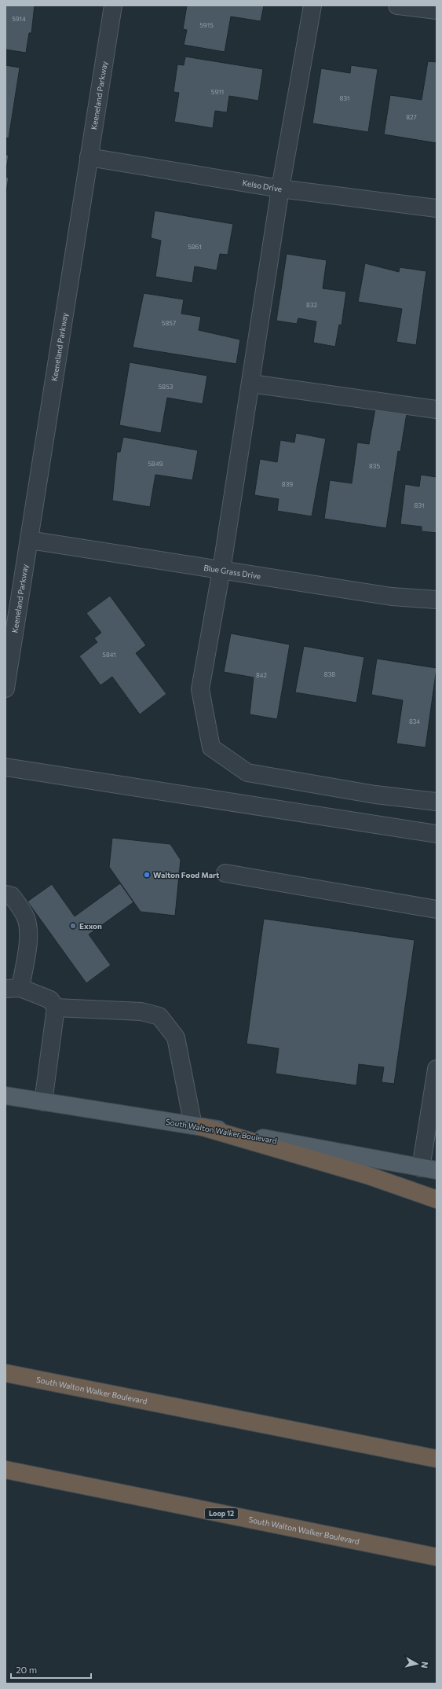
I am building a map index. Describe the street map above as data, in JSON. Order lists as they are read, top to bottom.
{
  "streets": {
    "highway": ["South Walton Walker Boulevard", "Loop 12"],
    "street": ["Keeneland Parkway", "Kelso Drive", "Blue Grass Drive"]
  },
  "crossings": [
    ["Keeneland Parkway", "Kelso Drive"],
    ["Keeneland Parkway", "Blue Grass Drive"]
  ],
  "places": ["Walton Food Mart", "Exxon"],
  "house_numbers": [
    "5914",
    "5915",
    "5911",
    "831",
    "827",
    "5861",
    "832",
    "5857",
    "5853",
    "5849",
    "835",
    "839",
    "831",
    "5841",
    "838",
    "842",
    "834"
  ],
  "scale_bar": "20 m",
  "north": "right"
}
